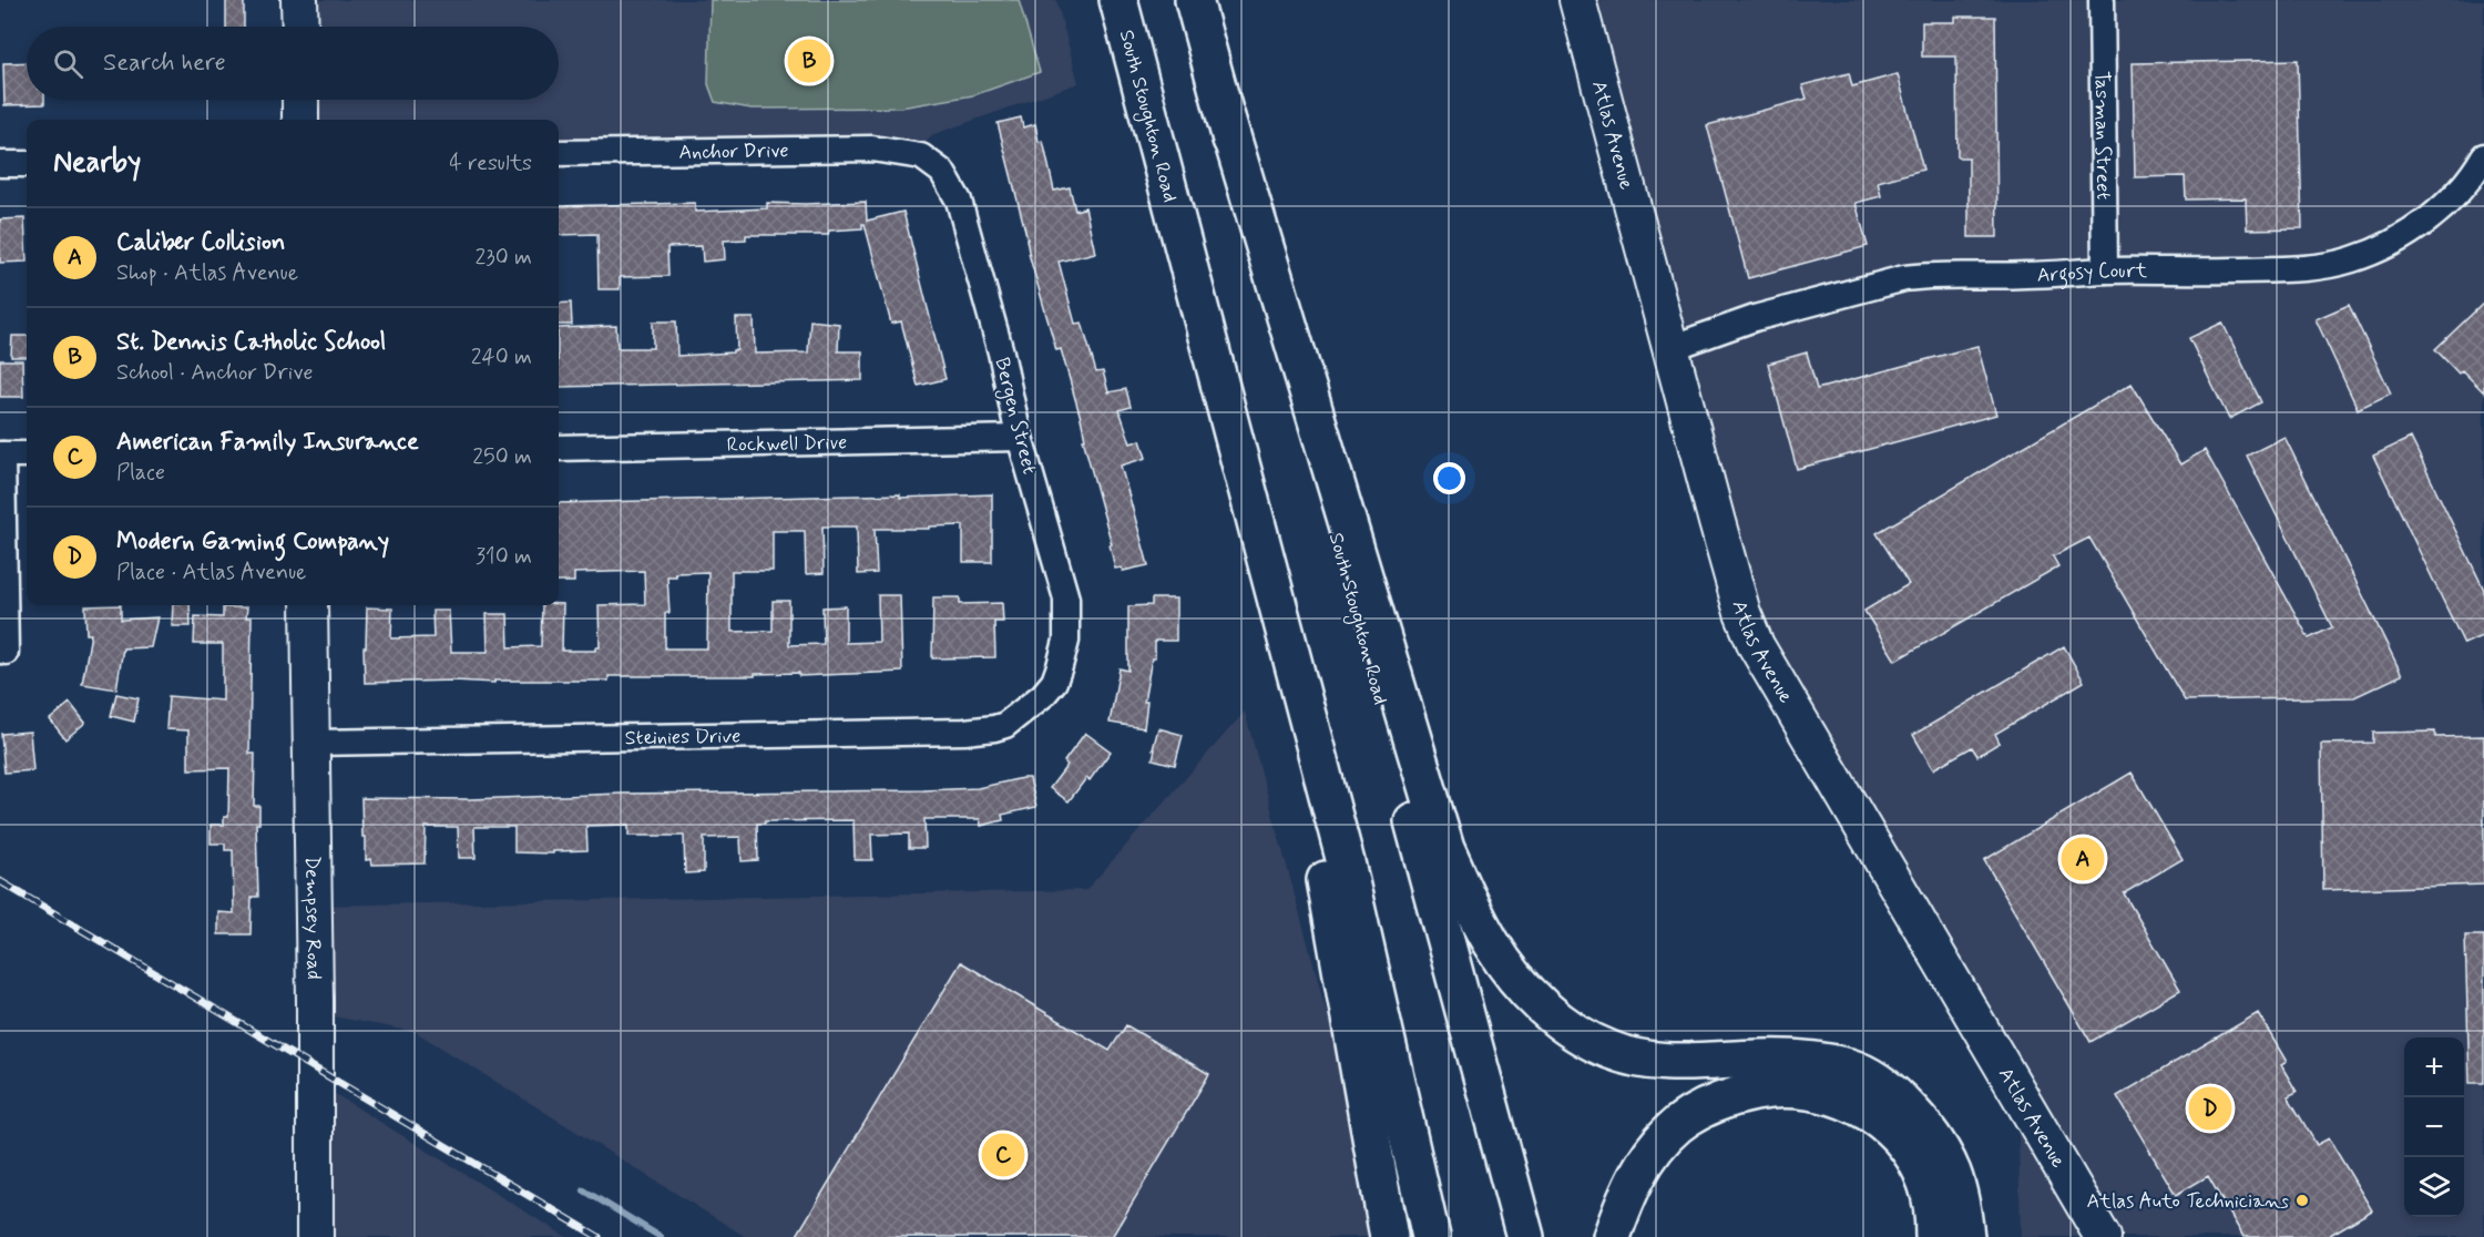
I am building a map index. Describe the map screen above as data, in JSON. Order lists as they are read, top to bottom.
{
  "streets": {
    "main road": ["South Stoughton Road"],
    "street": [
      "Atlas Avenue",
      "Tasman Street",
      "Anchor Drive",
      "Argosy Court",
      "Bergen Street",
      "Rockwell Drive",
      "Steinies Drive",
      "Dempsey Road"
    ]
  },
  "crossings": [
    ["Atlas Avenue", "Argosy Court"],
    ["Tasman Street", "Argosy Court"],
    ["Anchor Drive", "Bergen Street"],
    ["Bergen Street", "Rockwell Drive"],
    ["Bergen Street", "Steinies Drive"],
    ["Steinies Drive", "Dempsey Road"]
  ],
  "places": ["Atlas Auto Technicians"],
  "page": {
    "search": "Search here",
    "pins": [
      "B",
      "A",
      "D",
      "C"
    ],
    "heading": ["Nearby", "4 results"],
    "list": [
      {
        "mark": "A",
        "name": "Caliber Collision",
        "note": "Shop · Atlas Avenue",
        "value": "230 m"
      },
      {
        "mark": "B",
        "name": "St. Dennis Catholic School",
        "note": "School · Anchor Drive",
        "value": "240 m"
      },
      {
        "mark": "C",
        "name": "American Family Insurance",
        "note": "Place",
        "value": "250 m"
      },
      {
        "mark": "D",
        "name": "Modern Gaming Company",
        "note": "Place · Atlas Avenue",
        "value": "310 m"
      }
    ],
    "map_buttons": ["+", "−"]
  }
}
